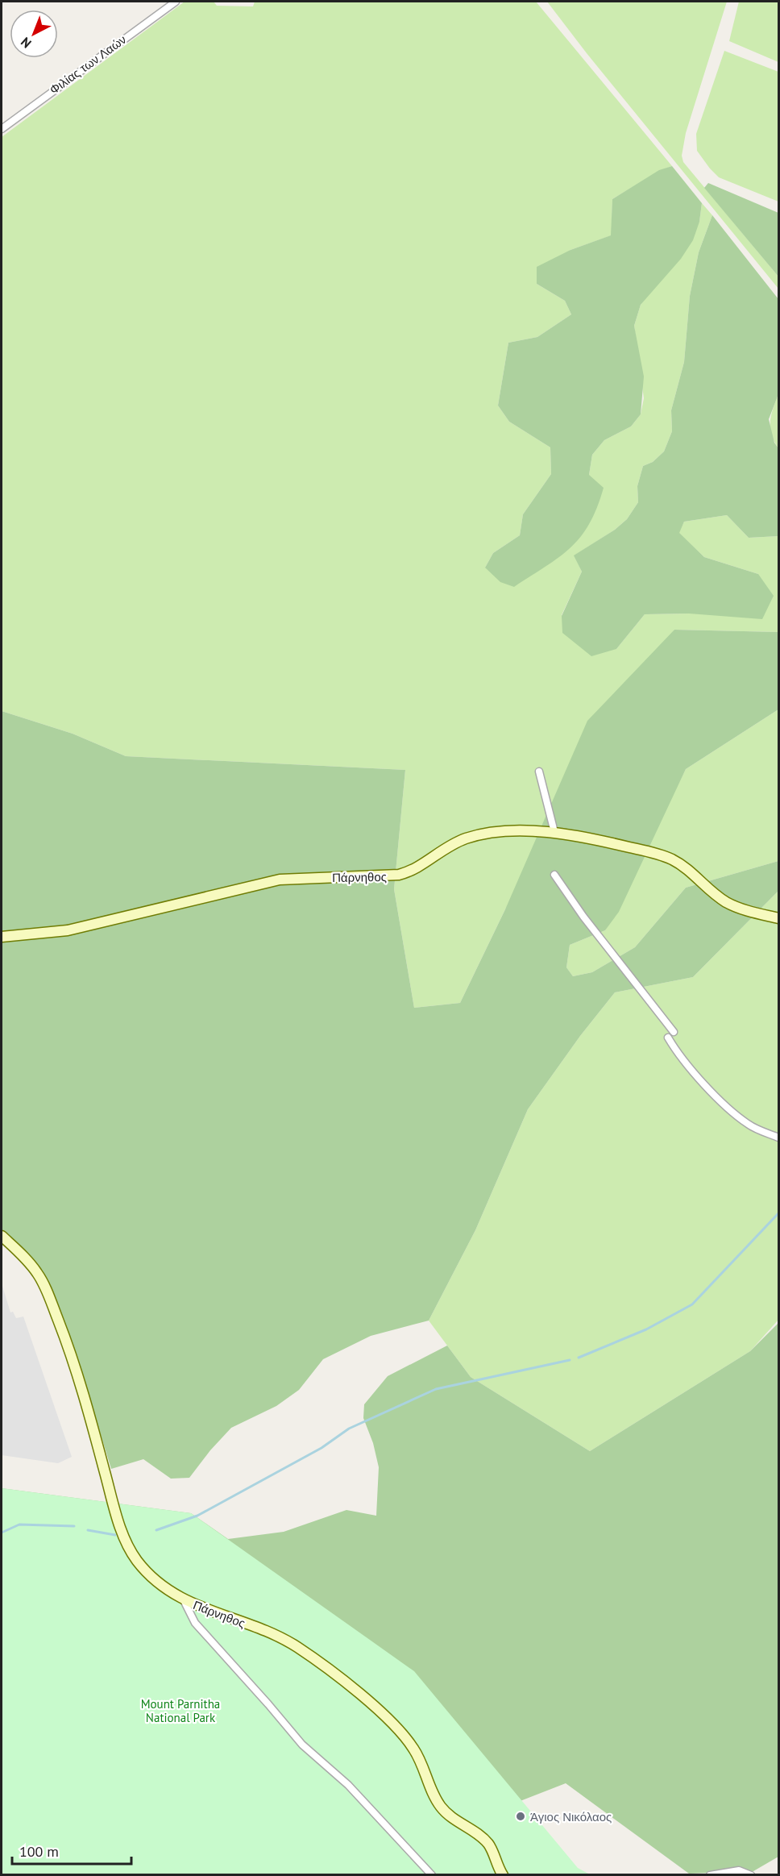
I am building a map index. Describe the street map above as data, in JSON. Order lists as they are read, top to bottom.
{
  "streets": {
    "main road": ["Πάρνηθος"],
    "street": ["Φιλίας των Λαών"]
  },
  "parks": ["Mount Parnitha National Park"],
  "places": ["Άγιος Νικόλαος"],
  "scale_bar": "100 m",
  "north": "bottom left"
}
